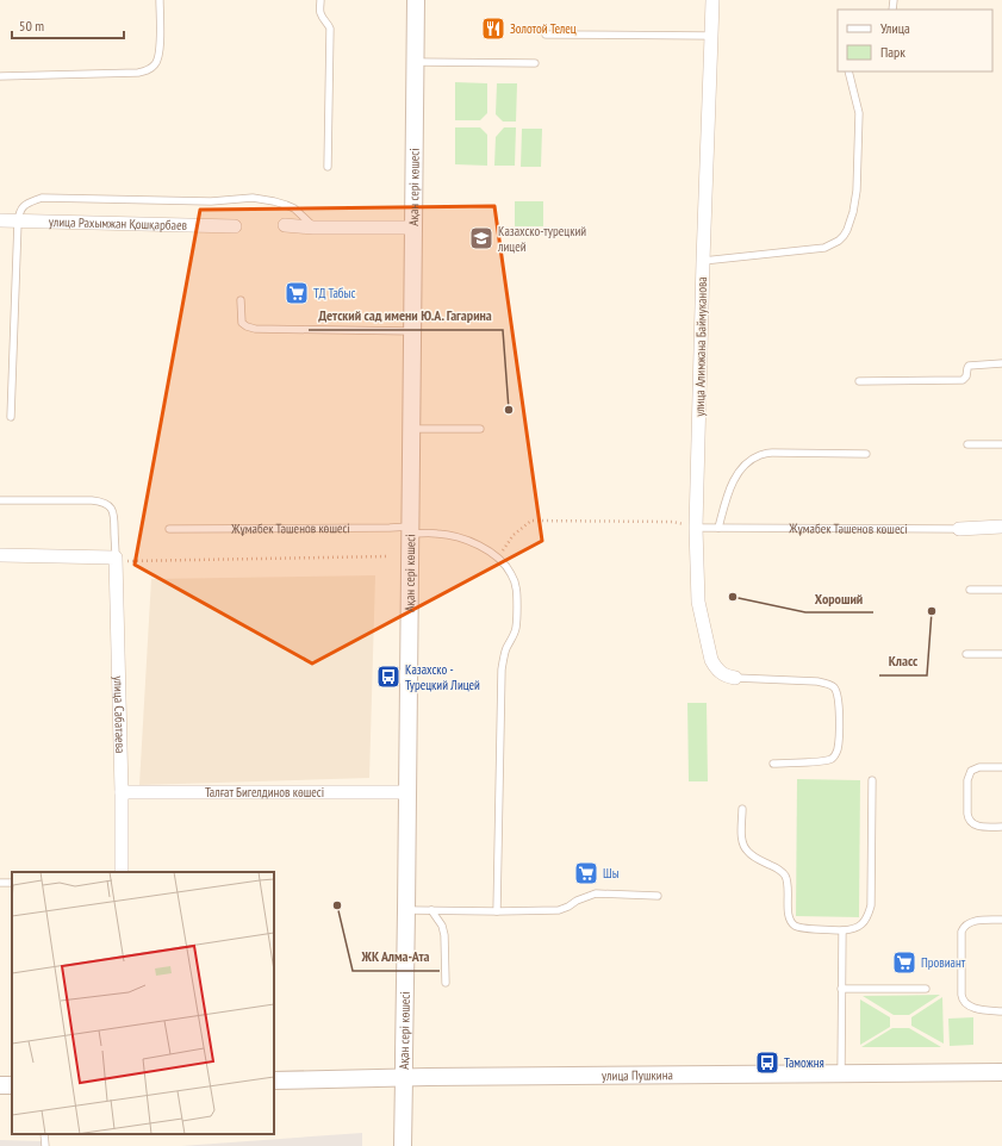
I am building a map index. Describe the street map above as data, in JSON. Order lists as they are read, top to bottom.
{
  "streets": {
    "street": [
      "Ақан сері көшесі",
      "улица Рахымжан Қошқарбаев",
      "улица Алимжана Баймуканова",
      "Жұмабек Тәшенов көшесі",
      "улица Сабатаева",
      "Талғат Бигелдинов көшесі",
      "улица Пушкина"
    ]
  },
  "crossings": [
    ["Ақан сері көшесі", "Жұмабек Тәшенов көшесі"],
    ["Ақан сері көшесі", "Талғат Бигелдинов көшесі"],
    ["Ақан сері көшесі", "улица Пушкина"],
    ["улица Алимжана Баймуканова", "Жұмабек Тәшенов көшесі"],
    ["улица Сабатаева", "Талғат Бигелдинов көшесі"]
  ],
  "places": {
    "restaurant": ["Золотой Телец"],
    "school or university": ["Казахско-турецкий лицей"],
    "supermarket": ["ТД Табыс", "Шы", "Провиант"],
    "other": [
      "Детский сад имени Ю.А. Гагарина",
      "Хороший",
      "Класс",
      "ЖК Алма-Ата"
    ],
    "bus stop": ["Казахско - Турецкий Лицей", "Таможня"]
  },
  "legend": ["Улица", "Парк"],
  "scale_bar": "50 m"
}
